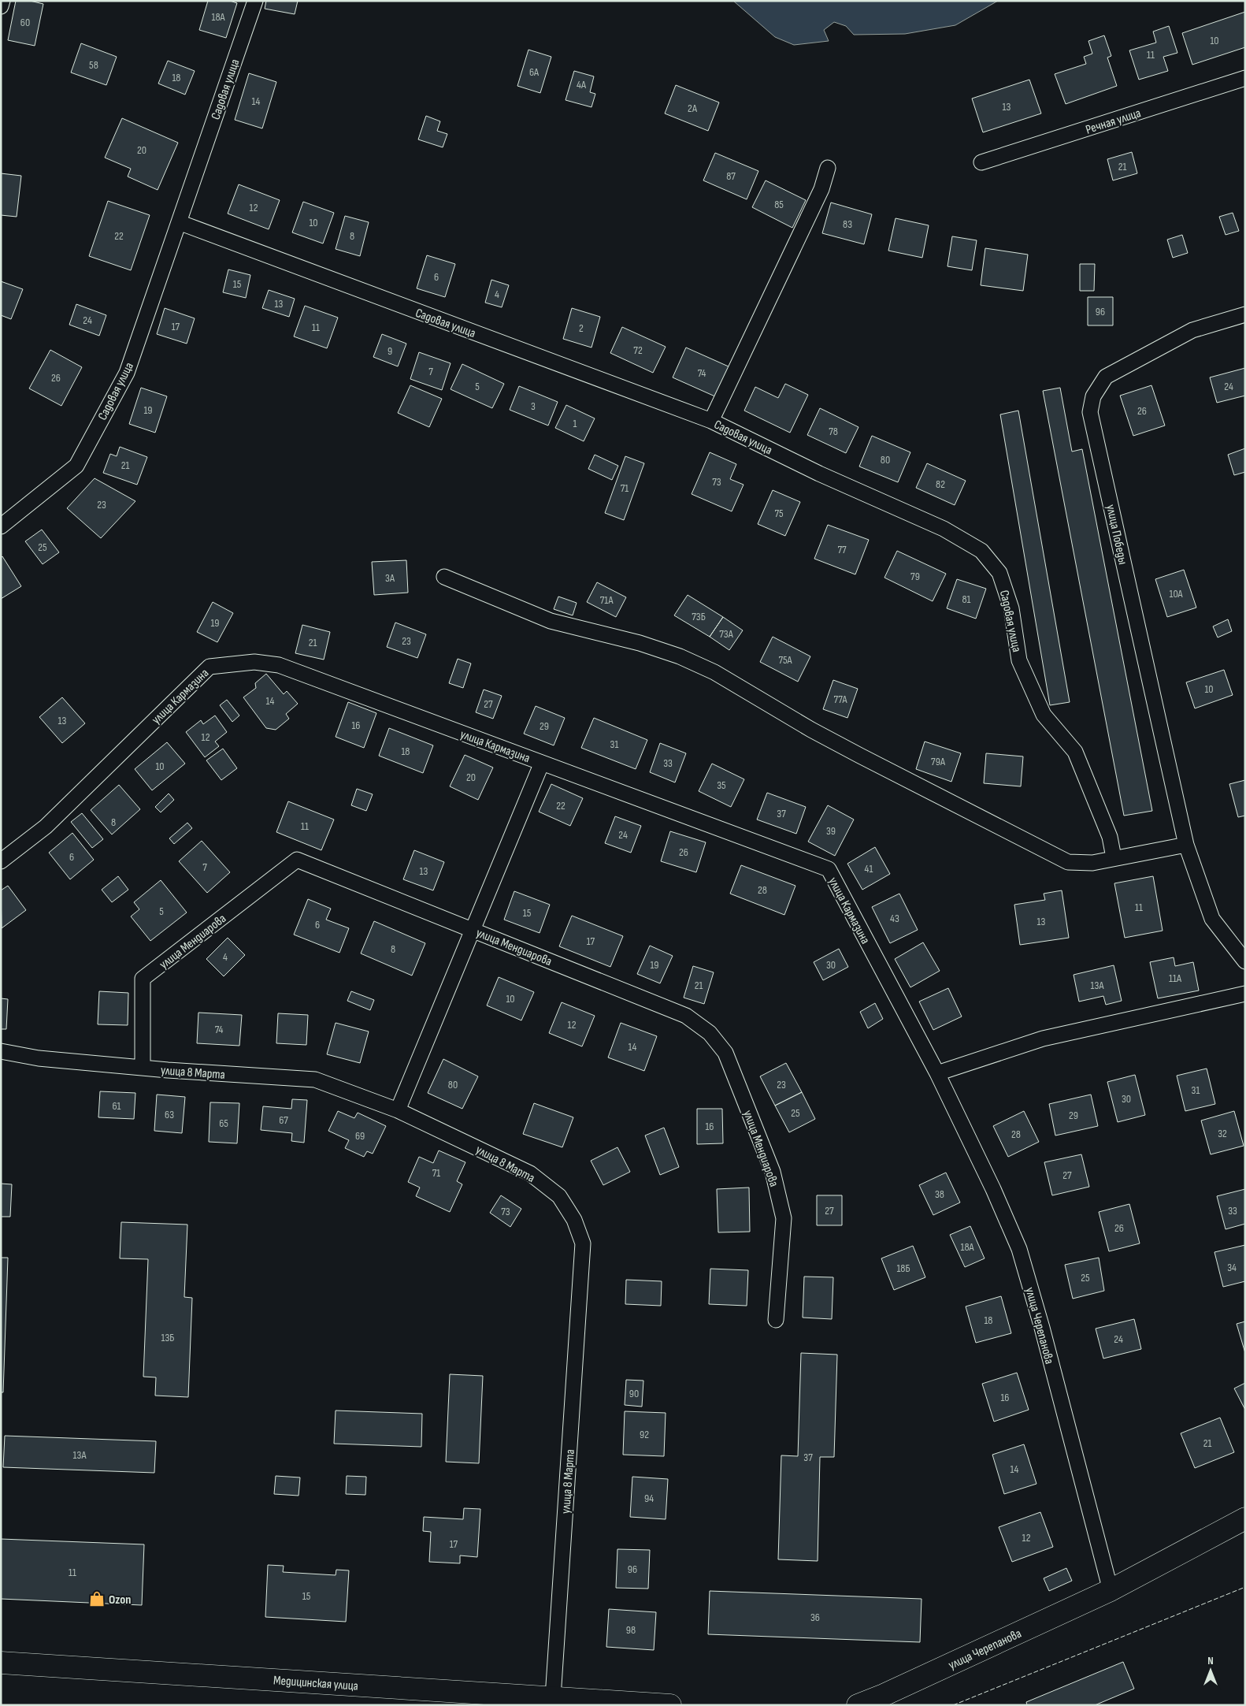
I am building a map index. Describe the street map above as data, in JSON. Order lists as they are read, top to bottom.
{
  "streets": {
    "main road": ["улица Черепанова", "Медицинская улица"],
    "street": [
      "Садовая улица",
      "Речная улица",
      "улица Победы",
      "улица Кармазина",
      "улица Мендиарова",
      "улица 8 Марта"
    ]
  },
  "crossings": [
    ["улица Кармазина", "улица Черепанова"],
    ["улица Мендиарова", "улица 8 Марта"],
    ["улица 8 Марта", "Медицинская улица"]
  ],
  "places": {
    "shop": ["Ozon"]
  },
  "house_numbers": [
    "18А",
    "60",
    "10",
    "11",
    "58",
    "6А",
    "18",
    "4А",
    "14",
    "13",
    "2А",
    "20",
    "21",
    "87",
    "85",
    "12",
    "10",
    "83",
    "22",
    "8",
    "6",
    "15",
    "4",
    "13",
    "96",
    "24",
    "17",
    "11",
    "2",
    "72",
    "9",
    "7",
    "74",
    "26",
    "5",
    "24",
    "3",
    "19",
    "26",
    "1",
    "78",
    "80",
    "21",
    "73",
    "82",
    "71",
    "23",
    "75",
    "25",
    "77",
    "79",
    "3А",
    "10А",
    "81",
    "71А",
    "73Б",
    "19",
    "73А",
    "23",
    "21",
    "75А",
    "10",
    "77А",
    "14",
    "27",
    "13",
    "16",
    "29",
    "12",
    "31",
    "18",
    "79А",
    "33",
    "10",
    "20",
    "35",
    "22",
    "37",
    "8",
    "11",
    "39",
    "24",
    "26",
    "6",
    "7",
    "41",
    "13",
    "28",
    "11",
    "5",
    "15",
    "43",
    "13",
    "6",
    "17",
    "8",
    "4",
    "19",
    "30",
    "11А",
    "21",
    "13А",
    "10",
    "12",
    "74",
    "14",
    "80",
    "23",
    "31",
    "30",
    "61",
    "25",
    "63",
    "29",
    "67",
    "65",
    "16",
    "32",
    "28",
    "69",
    "71",
    "27",
    "38",
    "27",
    "33",
    "73",
    "26",
    "18А",
    "34",
    "18Б",
    "25",
    "18",
    "13Б",
    "24",
    "90",
    "16",
    "92",
    "21",
    "13А",
    "37",
    "14",
    "94",
    "12",
    "17",
    "96",
    "11",
    "15",
    "36",
    "98"
  ],
  "north": "top"
}
